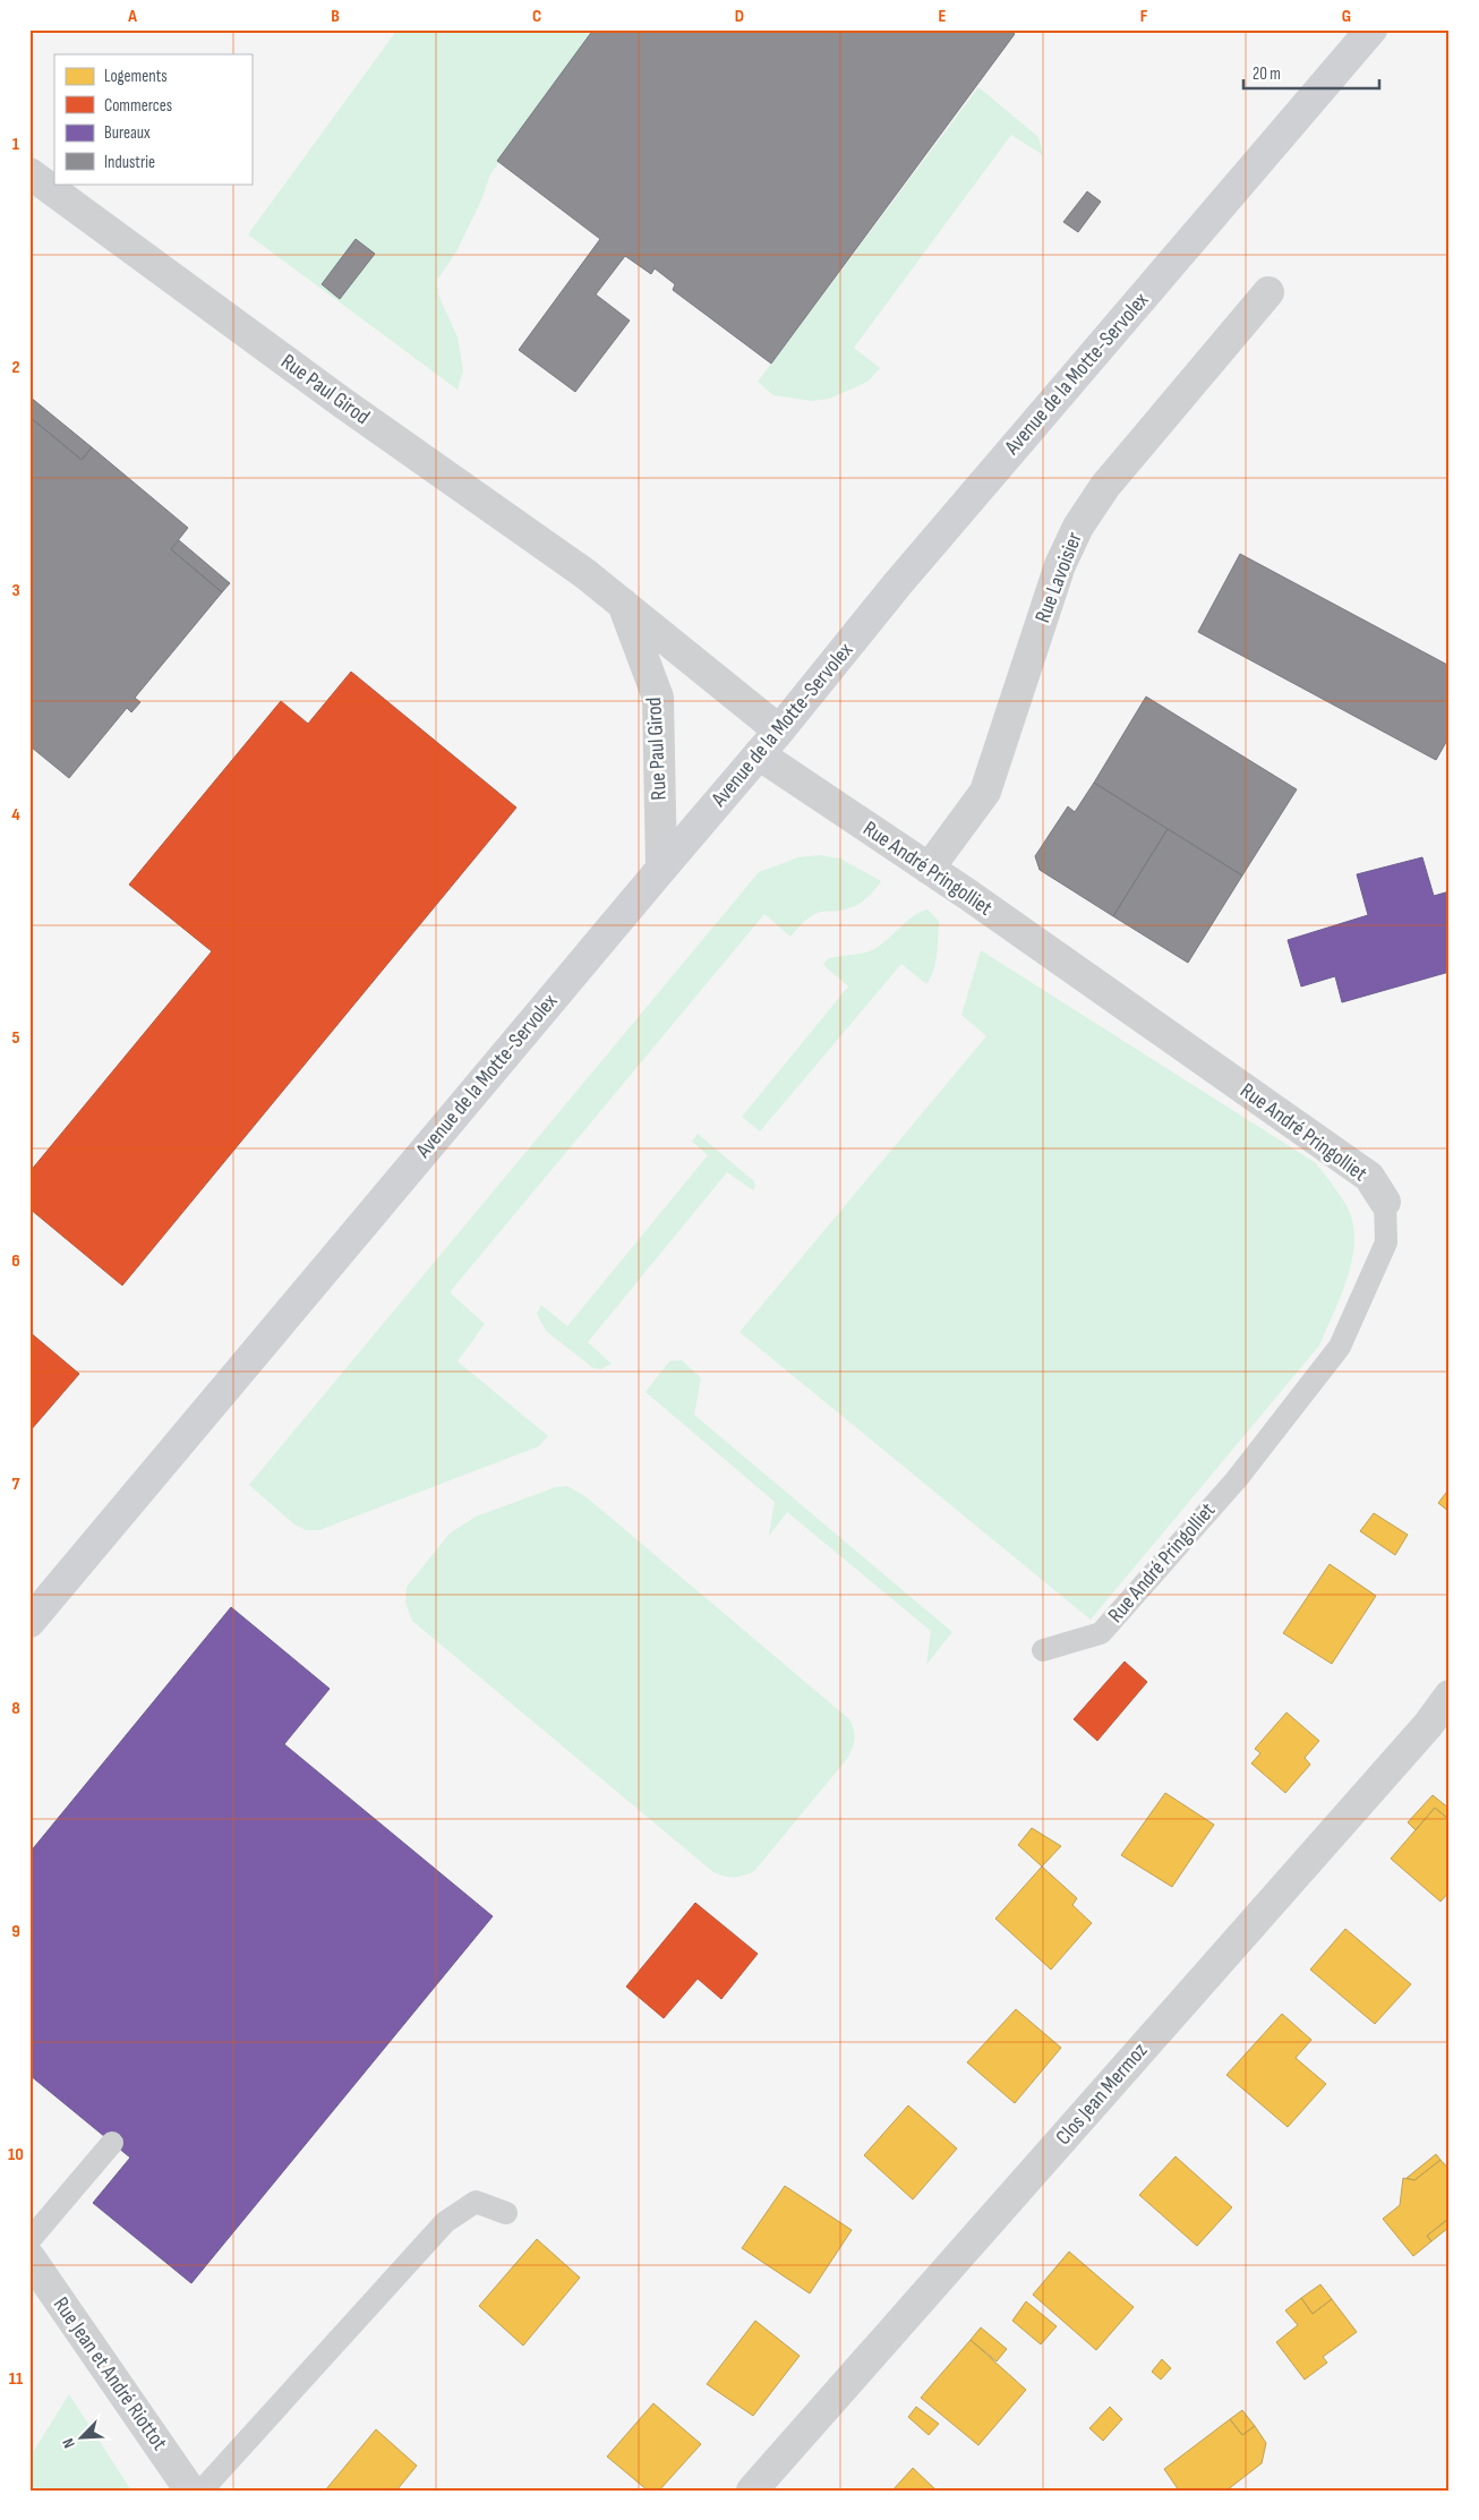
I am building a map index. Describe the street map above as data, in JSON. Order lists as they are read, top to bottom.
{
  "streets": {
    "main road": ["Avenue de la Motte-Servolex"],
    "street": [
      "Rue Paul Girod",
      "Rue Lavoisier",
      "Rue André Pringolliet",
      "Clos Jean Mermoz",
      "Rue Jean et André Riottot"
    ]
  },
  "crossings": [
    ["Avenue de la Motte-Servolex", "Rue Paul Girod"],
    ["Avenue de la Motte-Servolex", "Rue André Pringolliet"],
    ["Rue Lavoisier", "Rue André Pringolliet"]
  ],
  "legend": [
    "Logements",
    "Commerces",
    "Bureaux",
    "Industrie"
  ],
  "scale_bar": "20 m",
  "north": "bottom left",
  "grid": {
    "columns": [
      "A",
      "B",
      "C",
      "D",
      "E",
      "F",
      "G"
    ],
    "rows": [
      "1",
      "2",
      "3",
      "4",
      "5",
      "6",
      "7",
      "8",
      "9",
      "10",
      "11"
    ]
  }
}
